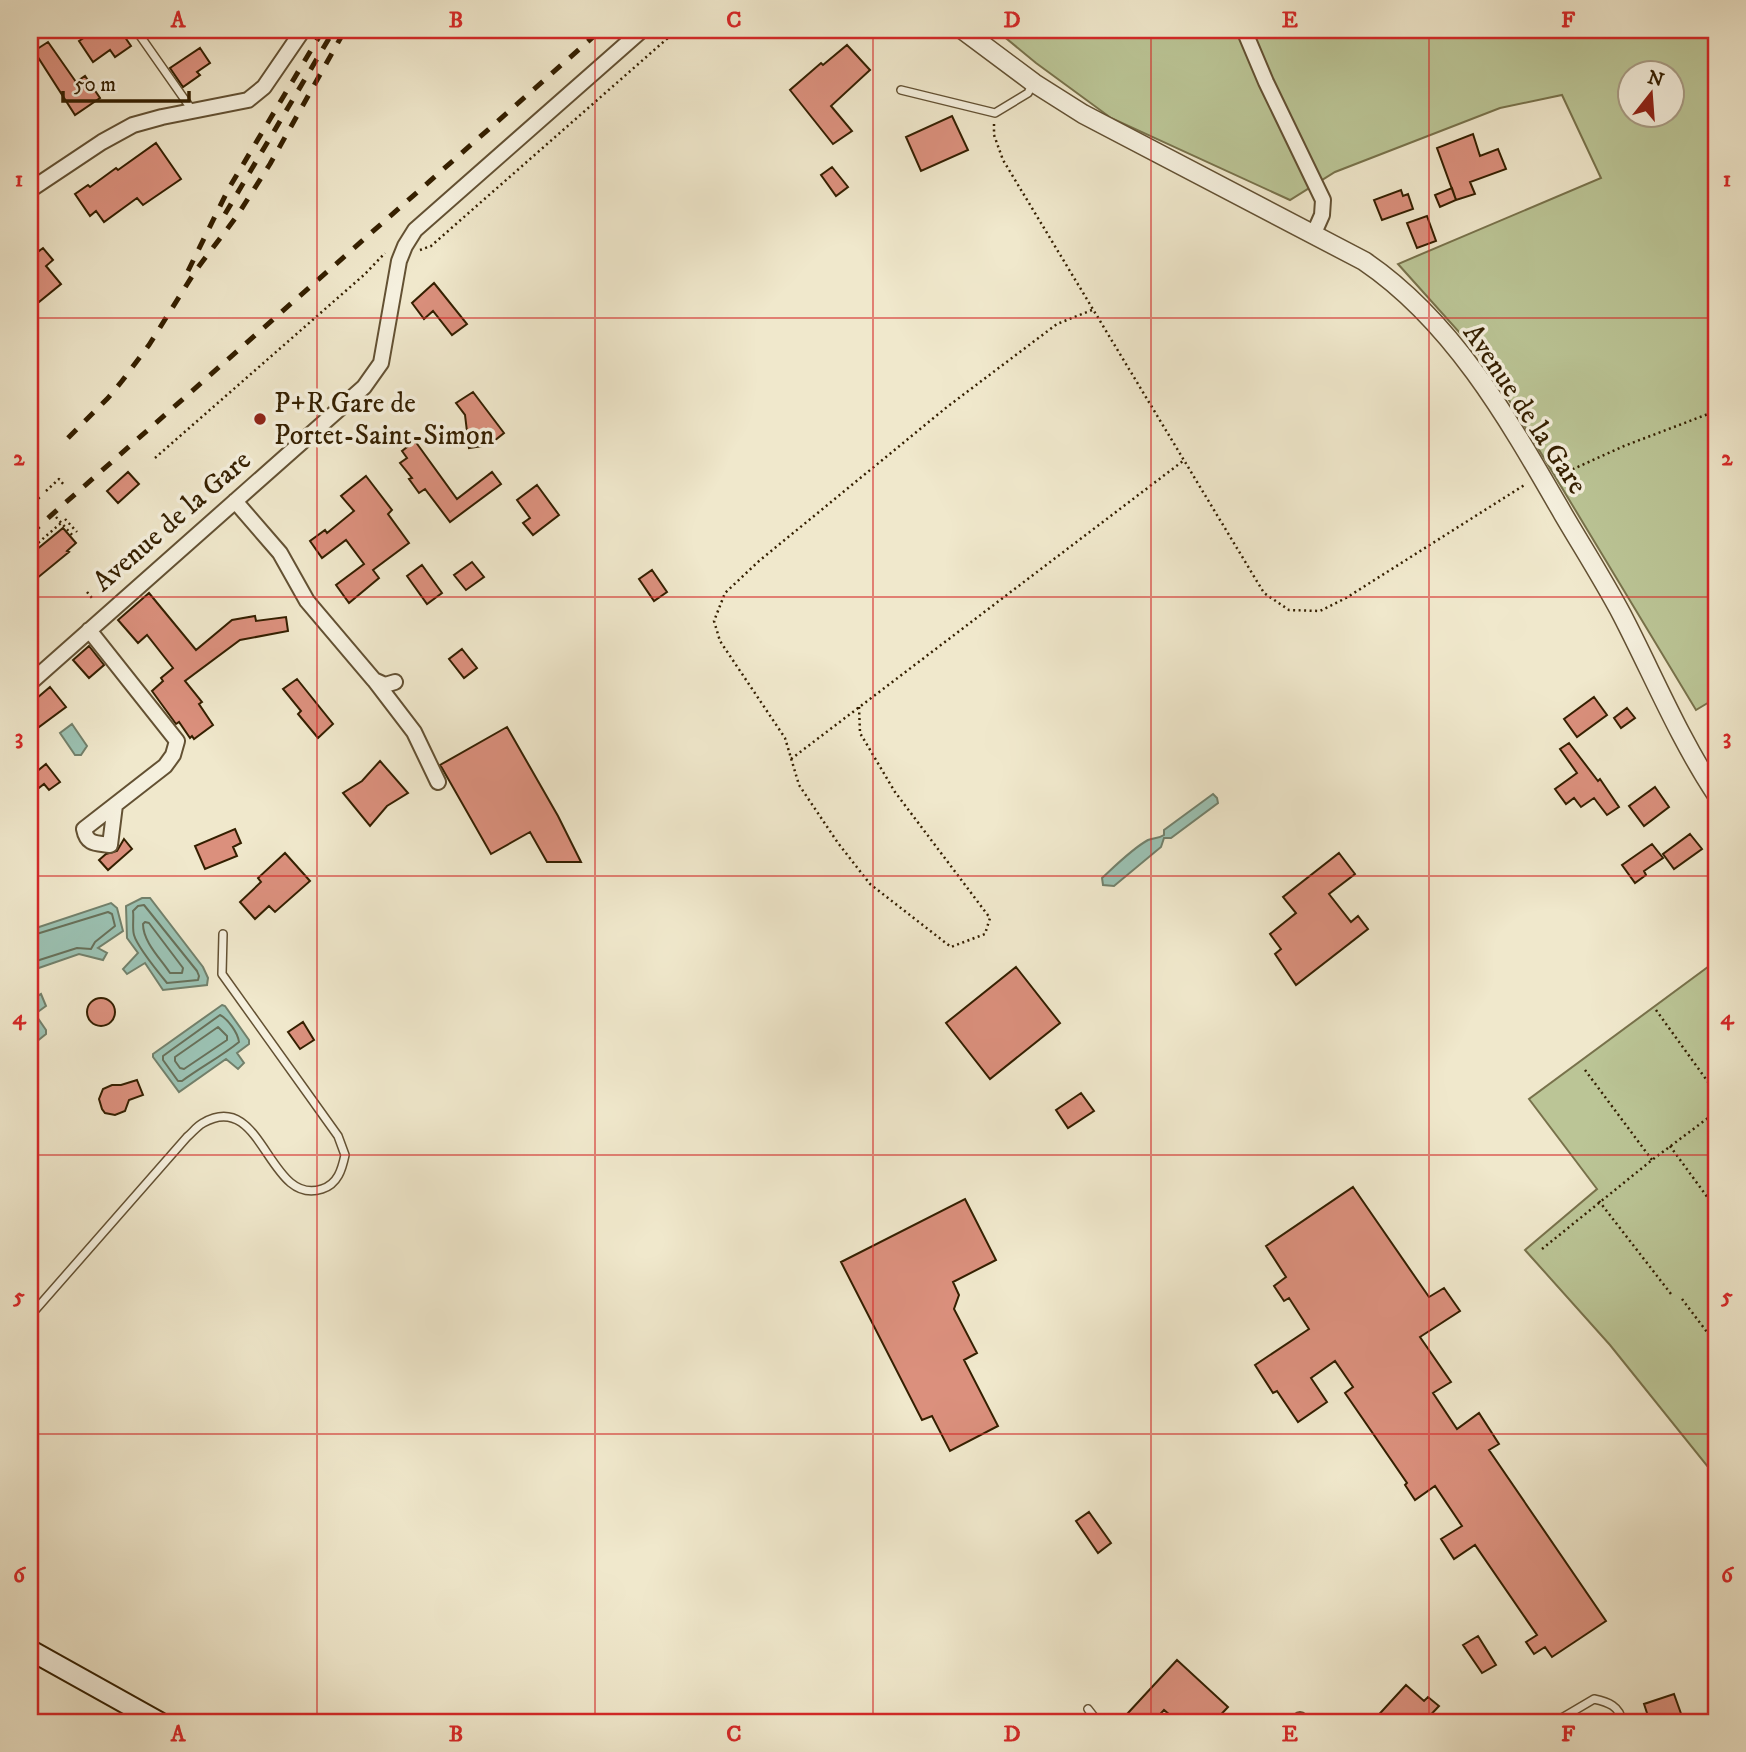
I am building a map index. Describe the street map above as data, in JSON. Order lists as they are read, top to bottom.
{
  "streets": {
    "street": ["Avenue de la Gare"]
  },
  "places": ["P+R Gare de Portet-Saint-Simon"],
  "scale_bar": "50 m",
  "north": "top",
  "grid": {
    "columns": [
      "A",
      "B",
      "C",
      "D",
      "E",
      "F"
    ],
    "rows": [
      "1",
      "2",
      "3",
      "4",
      "5",
      "6"
    ]
  }
}
